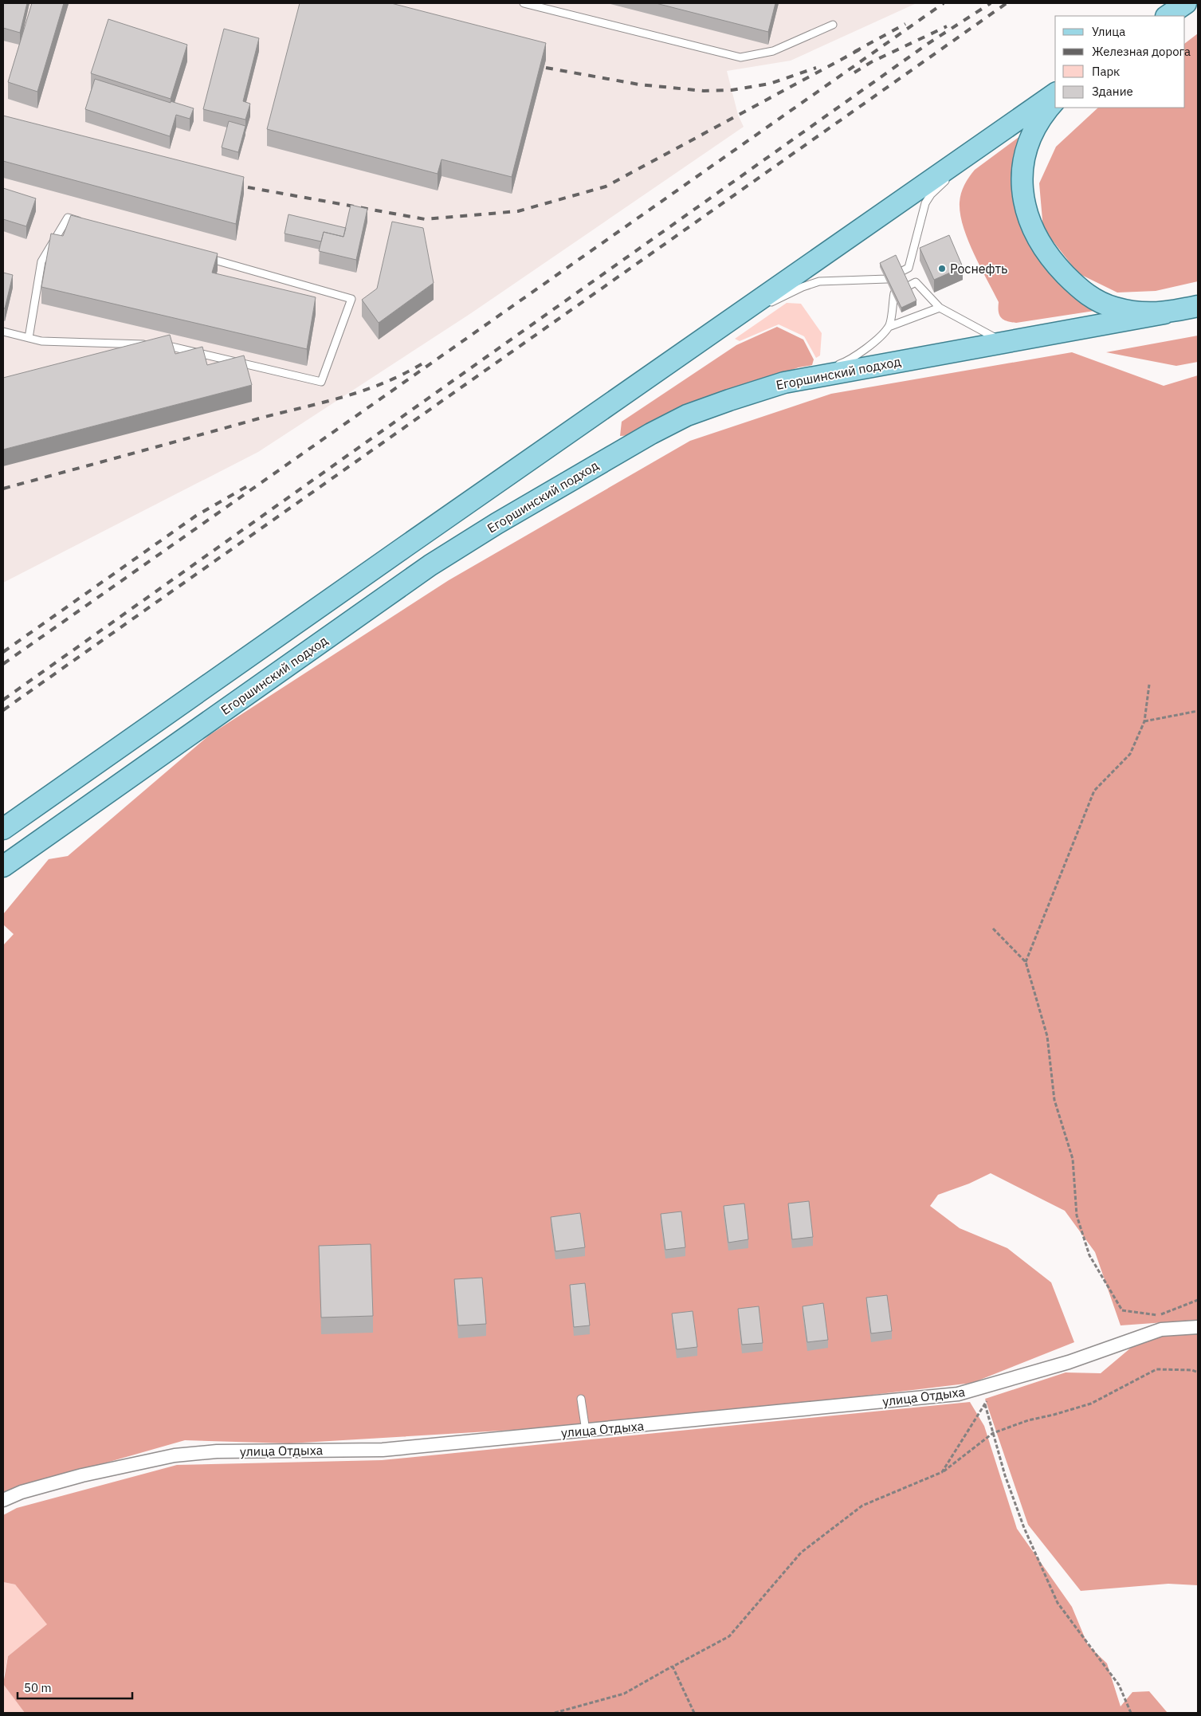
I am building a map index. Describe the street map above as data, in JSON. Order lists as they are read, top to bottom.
{
  "streets": {
    "main road": ["Егоршинский подход"],
    "street": ["улица Отдыха"]
  },
  "places": ["Роснефть"],
  "legend": [
    "Улица",
    "Железная дорога",
    "Парк",
    "Здание"
  ],
  "scale_bar": "50 m"
}
